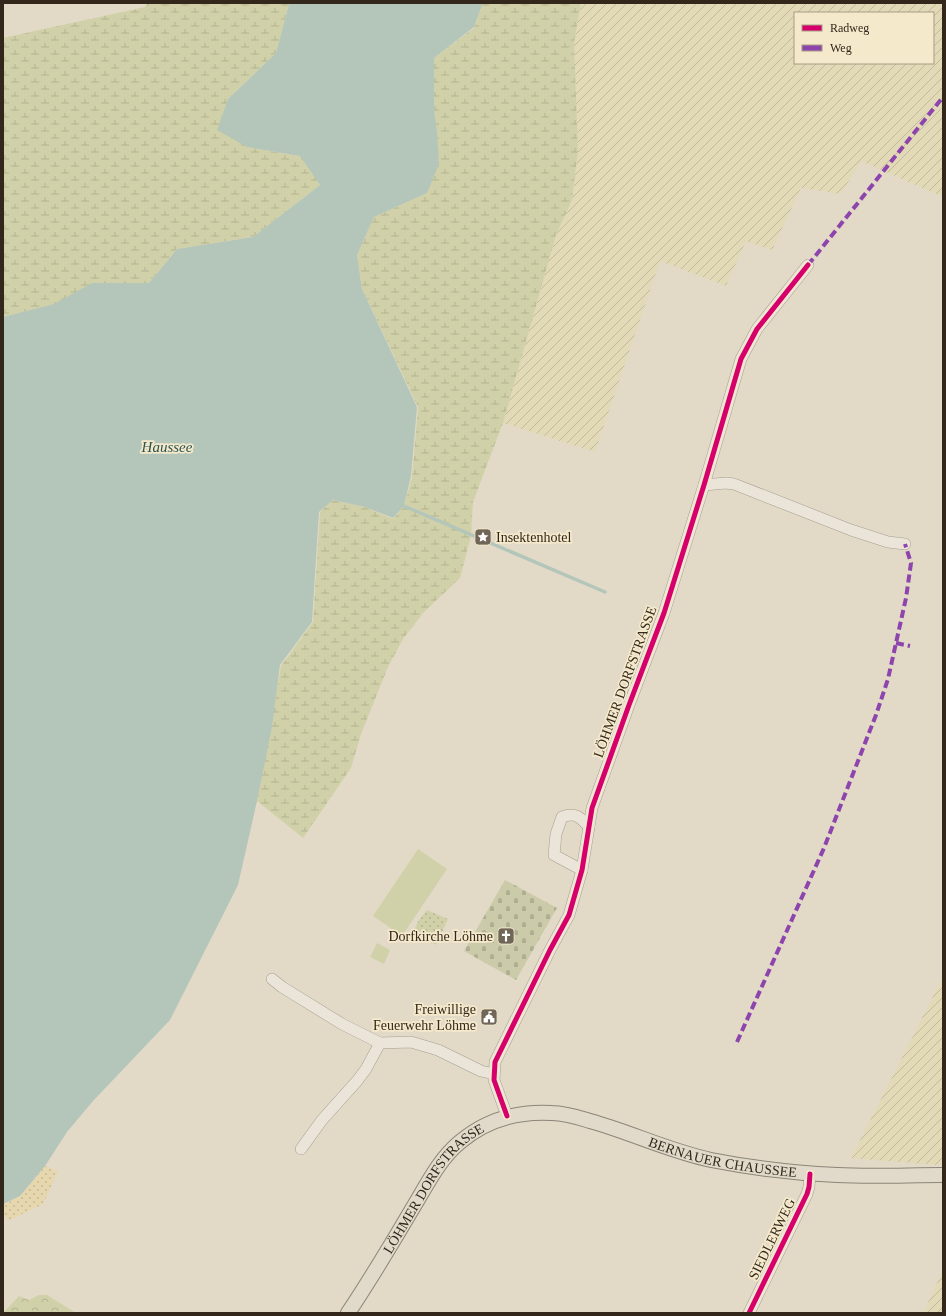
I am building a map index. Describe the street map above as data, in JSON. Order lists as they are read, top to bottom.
{
  "streets": {
    "main road": ["LÖHMER DORFSTRASSE", "BERNAUER CHAUSSEE"],
    "street": ["SIEDLERWEG"]
  },
  "crossings": [
    ["LÖHMER DORFSTRASSE", "BERNAUER CHAUSSEE"],
    ["BERNAUER CHAUSSEE", "SIEDLERWEG"]
  ],
  "water": ["Haussee"],
  "places": {
    "place": ["Insektenhotel"],
    "church": ["Dorfkirche Löhme"],
    "public building": ["Freiwillige Feuerwehr Löhme"]
  },
  "legend": ["Radweg", "Weg"]
}
